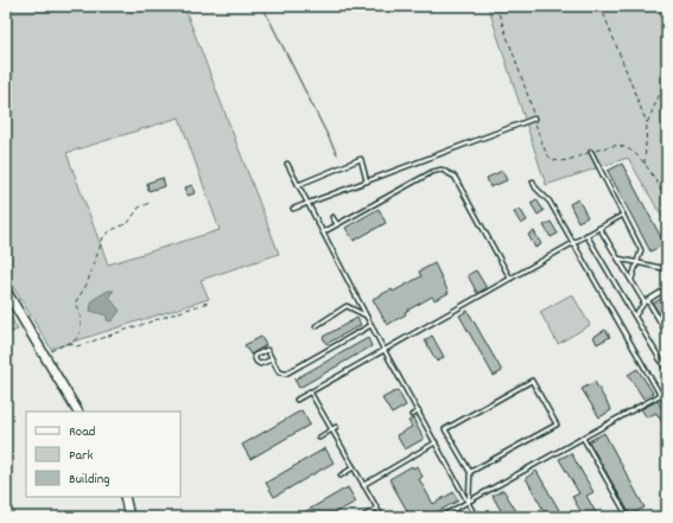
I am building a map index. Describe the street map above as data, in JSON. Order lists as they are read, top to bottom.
{
  "legend": ["Road", "Park", "Building"]
}
